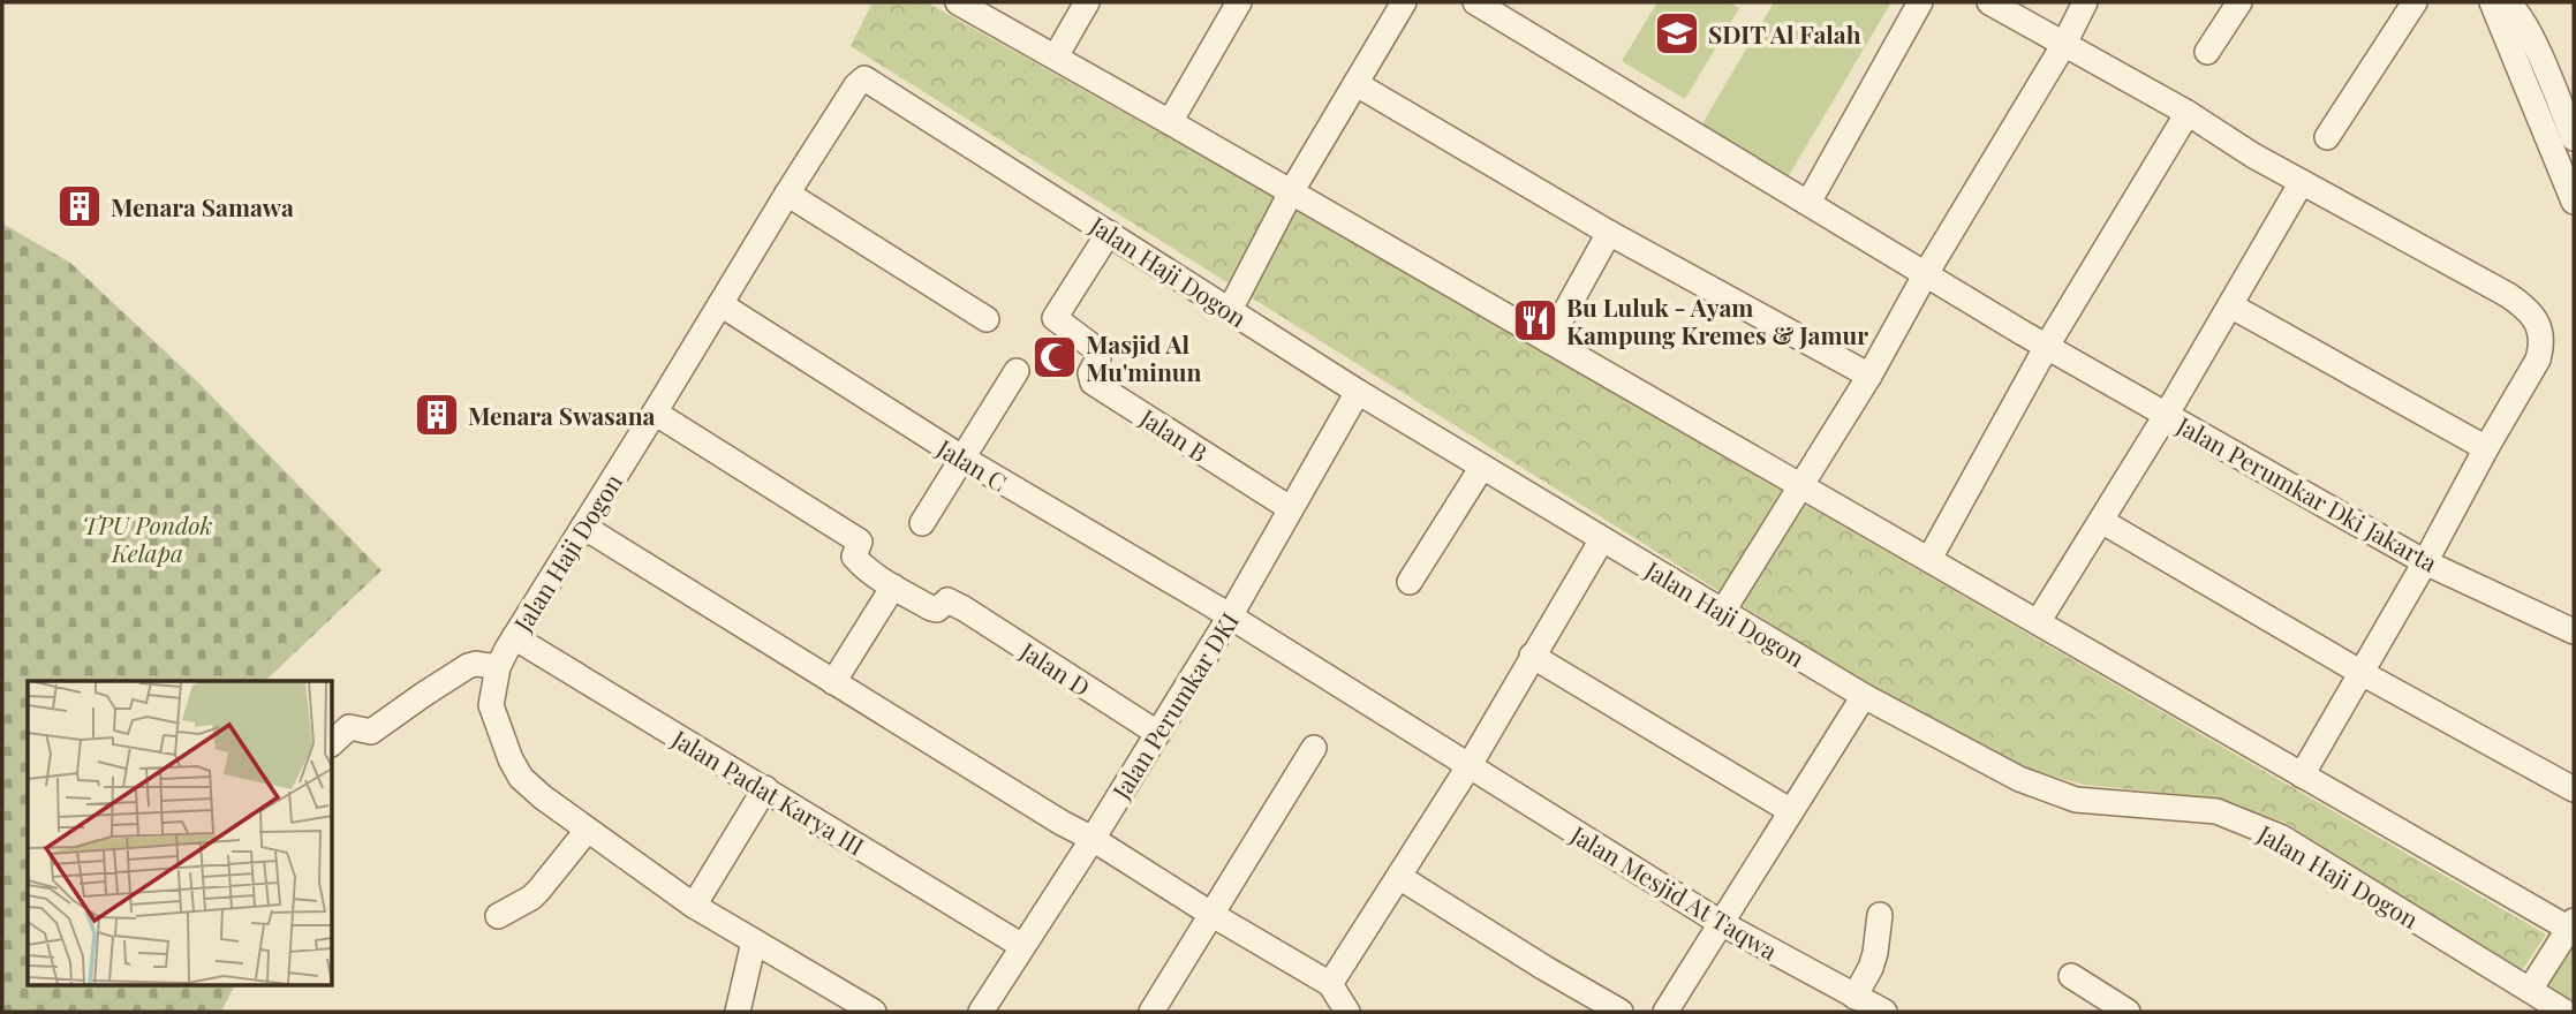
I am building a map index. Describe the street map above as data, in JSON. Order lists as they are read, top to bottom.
{
  "streets": {
    "street": [
      "Jalan Haji Dogon",
      "Jalan B",
      "Jalan C",
      "Jalan Perumkar Dki Jakarta",
      "Jalan D",
      "Jalan Perumkar DKI",
      "Jalan Padat Karya III",
      "Jalan Mesjid At Taqwa"
    ]
  },
  "crossings": [
    ["Jalan Haji Dogon", "Jalan B"],
    ["Jalan Haji Dogon", "Jalan C"],
    ["Jalan Haji Dogon", "Jalan Perumkar DKI"],
    ["Jalan Haji Dogon", "Jalan Padat Karya III"],
    ["Jalan B", "Jalan Perumkar DKI"],
    ["Jalan C", "Jalan Perumkar DKI"],
    ["Jalan C", "Jalan Mesjid At Taqwa"],
    ["Jalan D", "Jalan Perumkar DKI"],
    ["Jalan Perumkar DKI", "Jalan Padat Karya III"]
  ],
  "parks": ["TPU Pondok Kelapa"],
  "places": {
    "school or university": ["SDIT Al Falah"],
    "building": ["Menara Samawa", "Menara Swasana"],
    "restaurant": ["Bu Luluk - Ayam Kampung Kremes & Jamur"],
    "mosque": ["Masjid Al Mu'minun"]
  }
}
